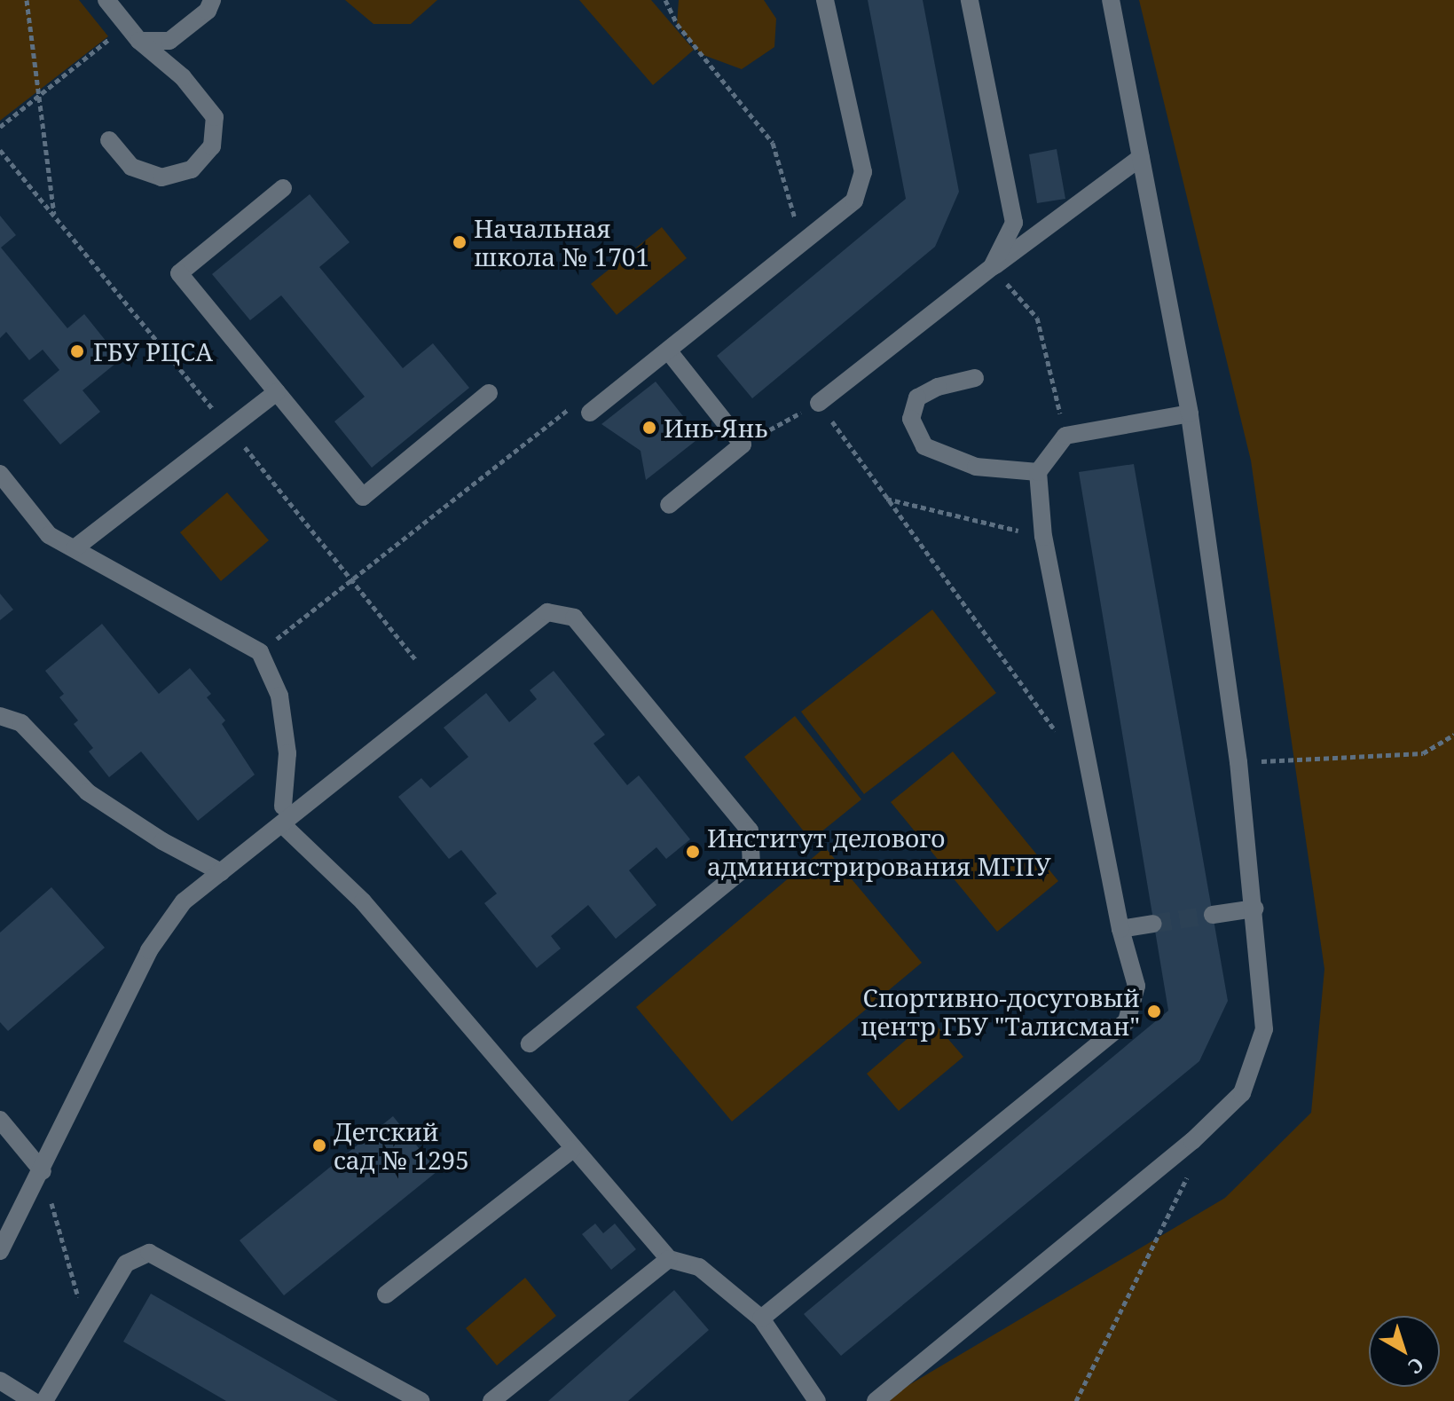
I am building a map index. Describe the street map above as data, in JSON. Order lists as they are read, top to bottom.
{
  "places": [
    "Начальная школа № 1701",
    "ГБУ РЦСА",
    "Инь-Янь",
    "Институт делового администрирования МГПУ",
    "Спортивно-досуговый центр ГБУ \"Талисман\"",
    "Детский сад № 1295"
  ],
  "north": "bottom right"
}
